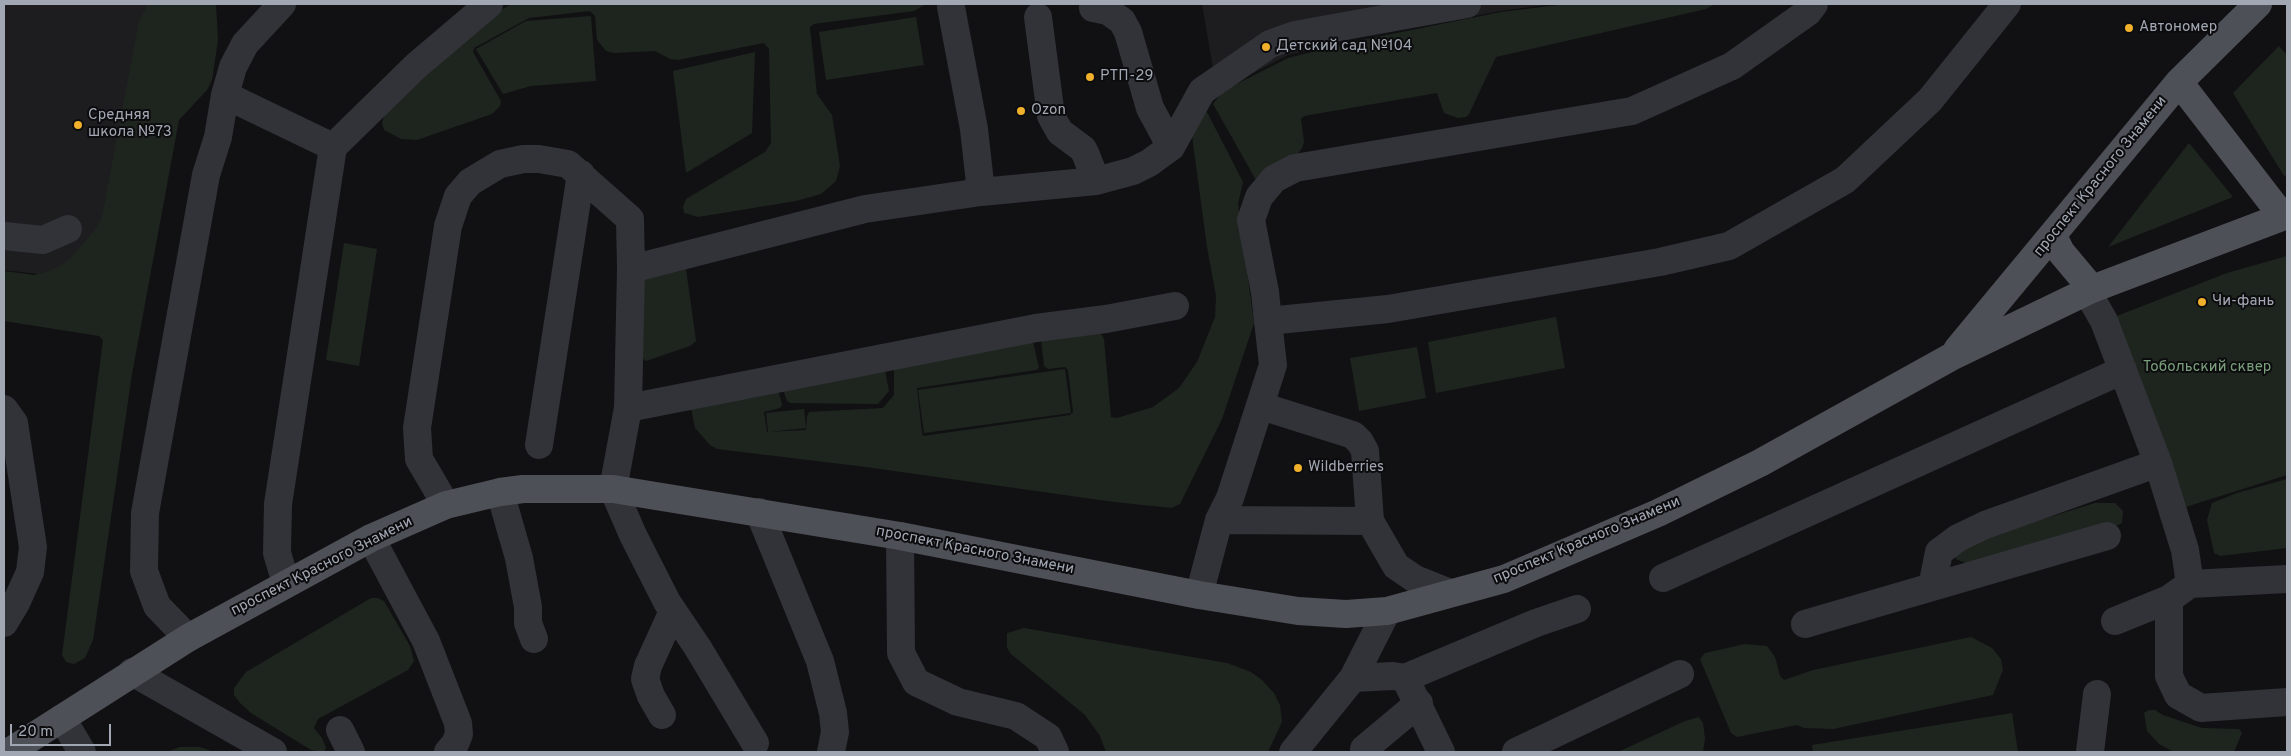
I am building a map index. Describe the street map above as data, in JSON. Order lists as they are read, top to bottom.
{
  "streets": {
    "main road": ["проспект Красного Знамени"]
  },
  "parks": ["Тобольский сквер"],
  "places": [
    "Автономер",
    "Детский сад №104",
    "РТП-29",
    "Ozon",
    "Средняя школа №73",
    "Чи-фань",
    "Wildberries"
  ],
  "scale_bar": "20 m"
}
